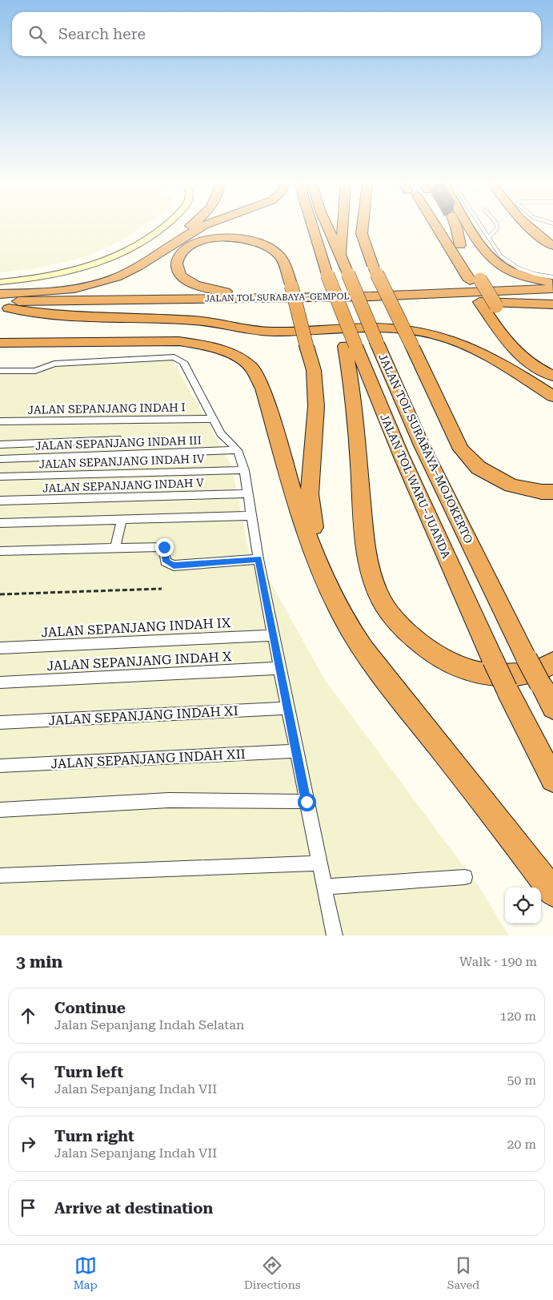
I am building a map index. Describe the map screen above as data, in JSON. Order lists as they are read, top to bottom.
{
  "streets": {
    "highway": ["JALAN TOL SURABAYA–GEMPOL", "JALAN TOL SURABAYA–MOJOKERTO", "JALAN TOL WARU–JUANDA"],
    "street": [
      "JALAN SEPANJANG INDAH I",
      "JALAN SEPANJANG INDAH III",
      "JALAN SEPANJANG INDAH IV",
      "JALAN SEPANJANG INDAH V",
      "JALAN SEPANJANG INDAH IX",
      "JALAN SEPANJANG INDAH X",
      "JALAN SEPANJANG INDAH XI",
      "JALAN SEPANJANG INDAH XII"
    ]
  },
  "page": {
    "search": "Search here",
    "heading": ["3 min", "Walk · 190 m"],
    "list": [
      ["Continue", "Jalan Sepanjang Indah Selatan", "120 m"],
      ["Turn left", "Jalan Sepanjang Indah VII", "50 m"],
      ["Turn right", "Jalan Sepanjang Indah VII", "20 m"],
      "Arrive at destination"
    ],
    "nav": ["Map", "Directions", "Saved"]
  }
}
